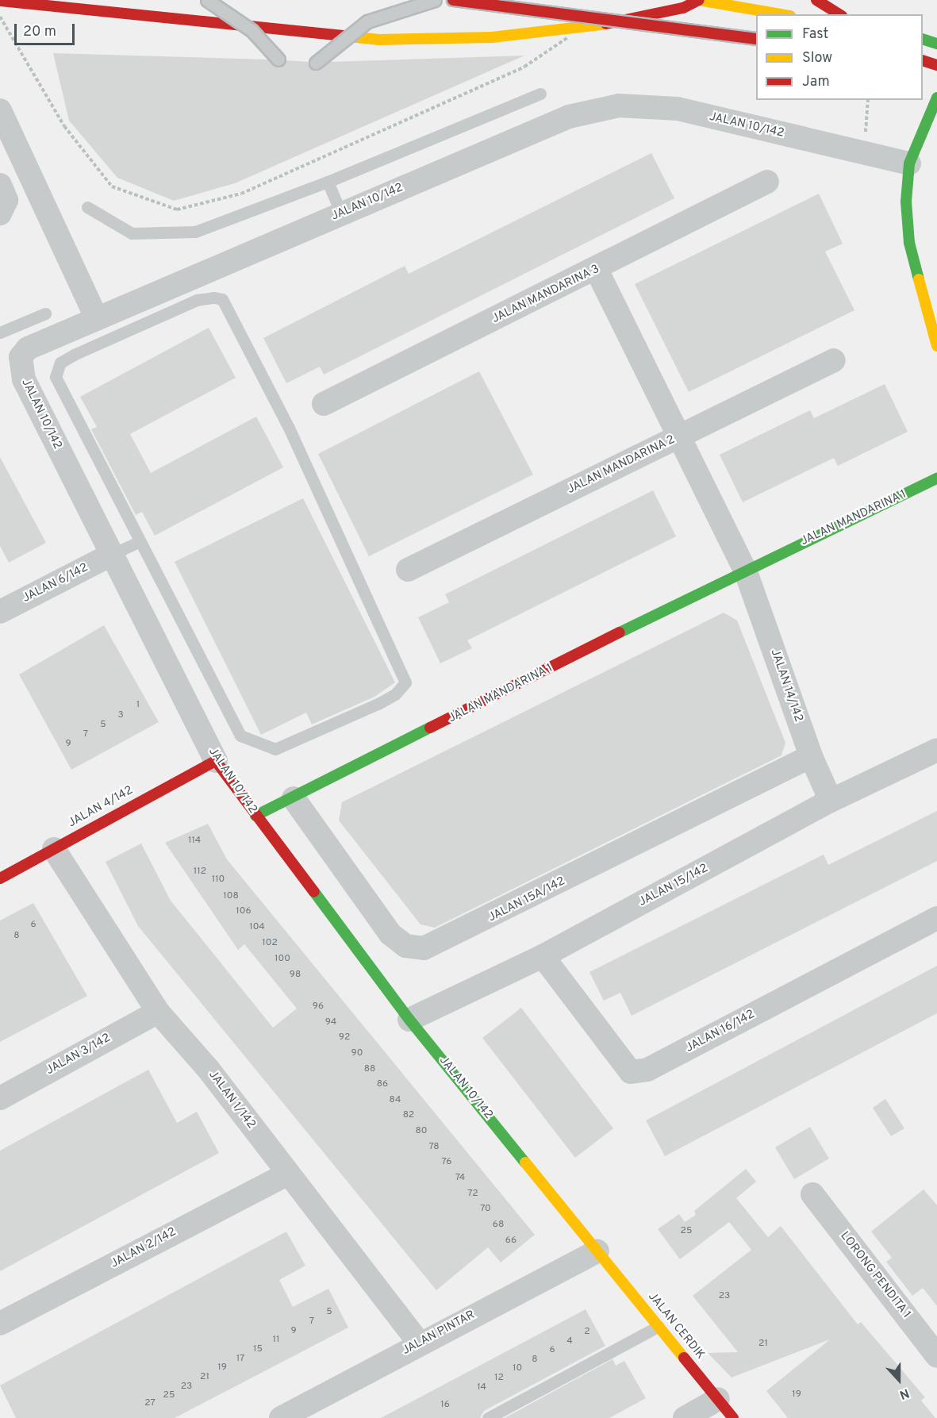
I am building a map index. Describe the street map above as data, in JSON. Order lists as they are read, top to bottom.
{
  "streets": {
    "main road": [
      "JALAN 10/142",
      "JALAN MANDARINA 1",
      "JALAN 4/142",
      "JALAN CERDIK"
    ],
    "street": [
      "JALAN MANDARINA 3",
      "JALAN MANDARINA 2",
      "JALAN 6/142",
      "JALAN 14/142",
      "JALAN 15/142",
      "JALAN 15A/142",
      "JALAN 16/142",
      "JALAN 3/142",
      "JALAN 1/142",
      "JALAN 2/142",
      "LORONG PENDITA 1",
      "JALAN PINTAR"
    ]
  },
  "crossings": [
    ["JALAN 10/142", "JALAN MANDARINA 1"],
    ["JALAN 10/142", "JALAN 6/142"],
    ["JALAN 10/142", "JALAN 4/142"],
    ["JALAN 10/142", "JALAN 15/142"],
    ["JALAN 10/142", "JALAN CERDIK"],
    ["JALAN 10/142", "JALAN PINTAR"],
    ["JALAN MANDARINA 1", "JALAN 14/142"],
    ["JALAN MANDARINA 1", "JALAN 15A/142"],
    ["JALAN 14/142", "JALAN 15/142"],
    ["JALAN 14/142", "JALAN 15A/142"],
    ["JALAN 4/142", "JALAN 1/142"],
    ["JALAN 15/142", "JALAN 16/142"],
    ["JALAN 3/142", "JALAN 1/142"],
    ["JALAN 1/142", "JALAN 2/142"],
    ["JALAN 1/142", "JALAN PINTAR"],
    ["JALAN CERDIK", "JALAN PINTAR"]
  ],
  "house_numbers": [
    "1",
    "3",
    "5",
    "7",
    "9",
    "114",
    "112",
    "110",
    "108",
    "106",
    "6",
    "104",
    "8",
    "102",
    "100",
    "98",
    "96",
    "94",
    "92",
    "90",
    "88",
    "86",
    "84",
    "82",
    "80",
    "78",
    "76",
    "74",
    "72",
    "70",
    "68",
    "25",
    "66",
    "23",
    "5",
    "7",
    "9",
    "2",
    "11",
    "4",
    "21",
    "15",
    "6",
    "17",
    "8",
    "19",
    "10",
    "21",
    "12",
    "23",
    "14",
    "19",
    "25",
    "27",
    "16"
  ],
  "legend": ["Fast", "Slow", "Jam"],
  "scale_bar": "20 m",
  "north": "bottom"
}
